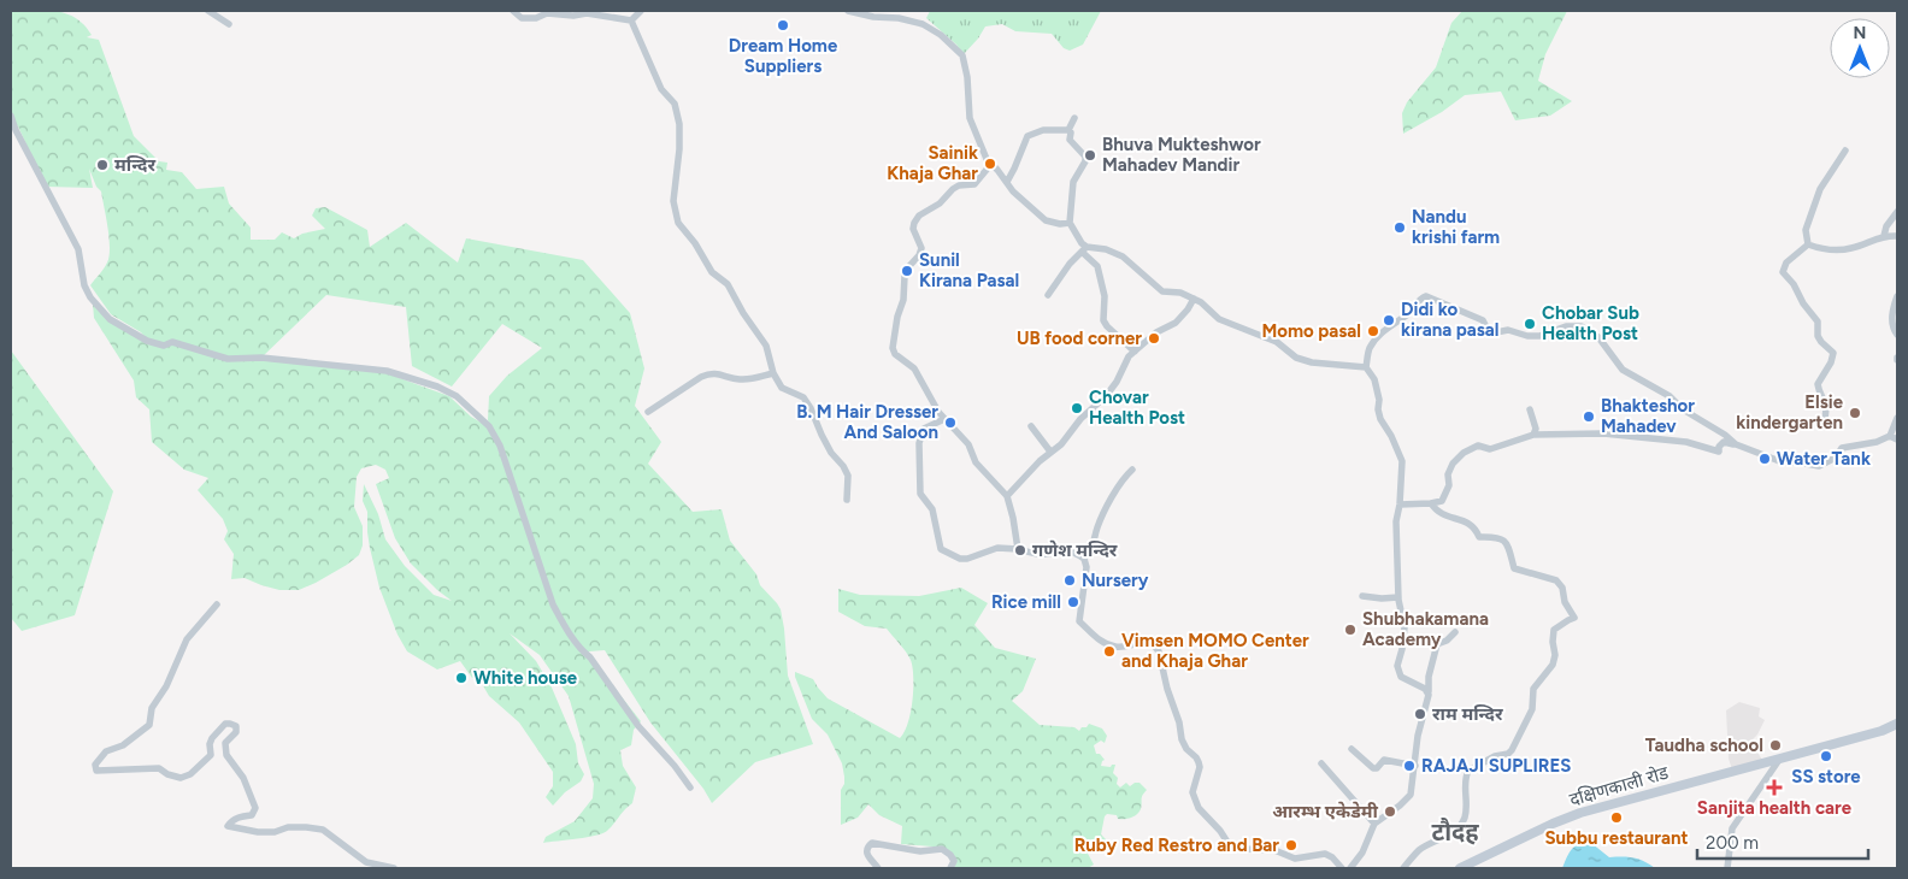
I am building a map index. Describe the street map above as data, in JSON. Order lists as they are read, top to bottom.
{
  "streets": {
    "main road": ["दक्षिणकाली रोड"]
  },
  "districts": ["टौदह"],
  "places": {
    "other": [
      "Dream Home Suppliers",
      "Bhuva Mukteshwor Mahadev Mandir",
      "Sainik Khaja Ghar",
      "मन्दिर",
      "Nandu krishi farm",
      "Sunil Kirana Pasal",
      "Didi ko kirana pasal",
      "Chobar Sub Health Post",
      "Momo pasal",
      "UB food corner",
      "Chovar Health Post",
      "Elsie kindergarten",
      "Bhakteshor Mahadev",
      "B. M Hair Dresser And Saloon",
      "Water Tank",
      "गणेश मन्दिर",
      "Nursery",
      "Rice mill",
      "Shubhakamana Academy",
      "Vimsen MOMO Center and Khaja Ghar",
      "White house",
      "राम मन्दिर",
      "Taudha school",
      "SS store",
      "RAJAJI SUPLIRES",
      "आरम्भ एकेडेमी",
      "Subbu restaurant",
      "Ruby Red Restro and Bar"
    ],
    "health": ["Sanjita health care"]
  },
  "scale_bar": "200 m",
  "north": "top"
}
